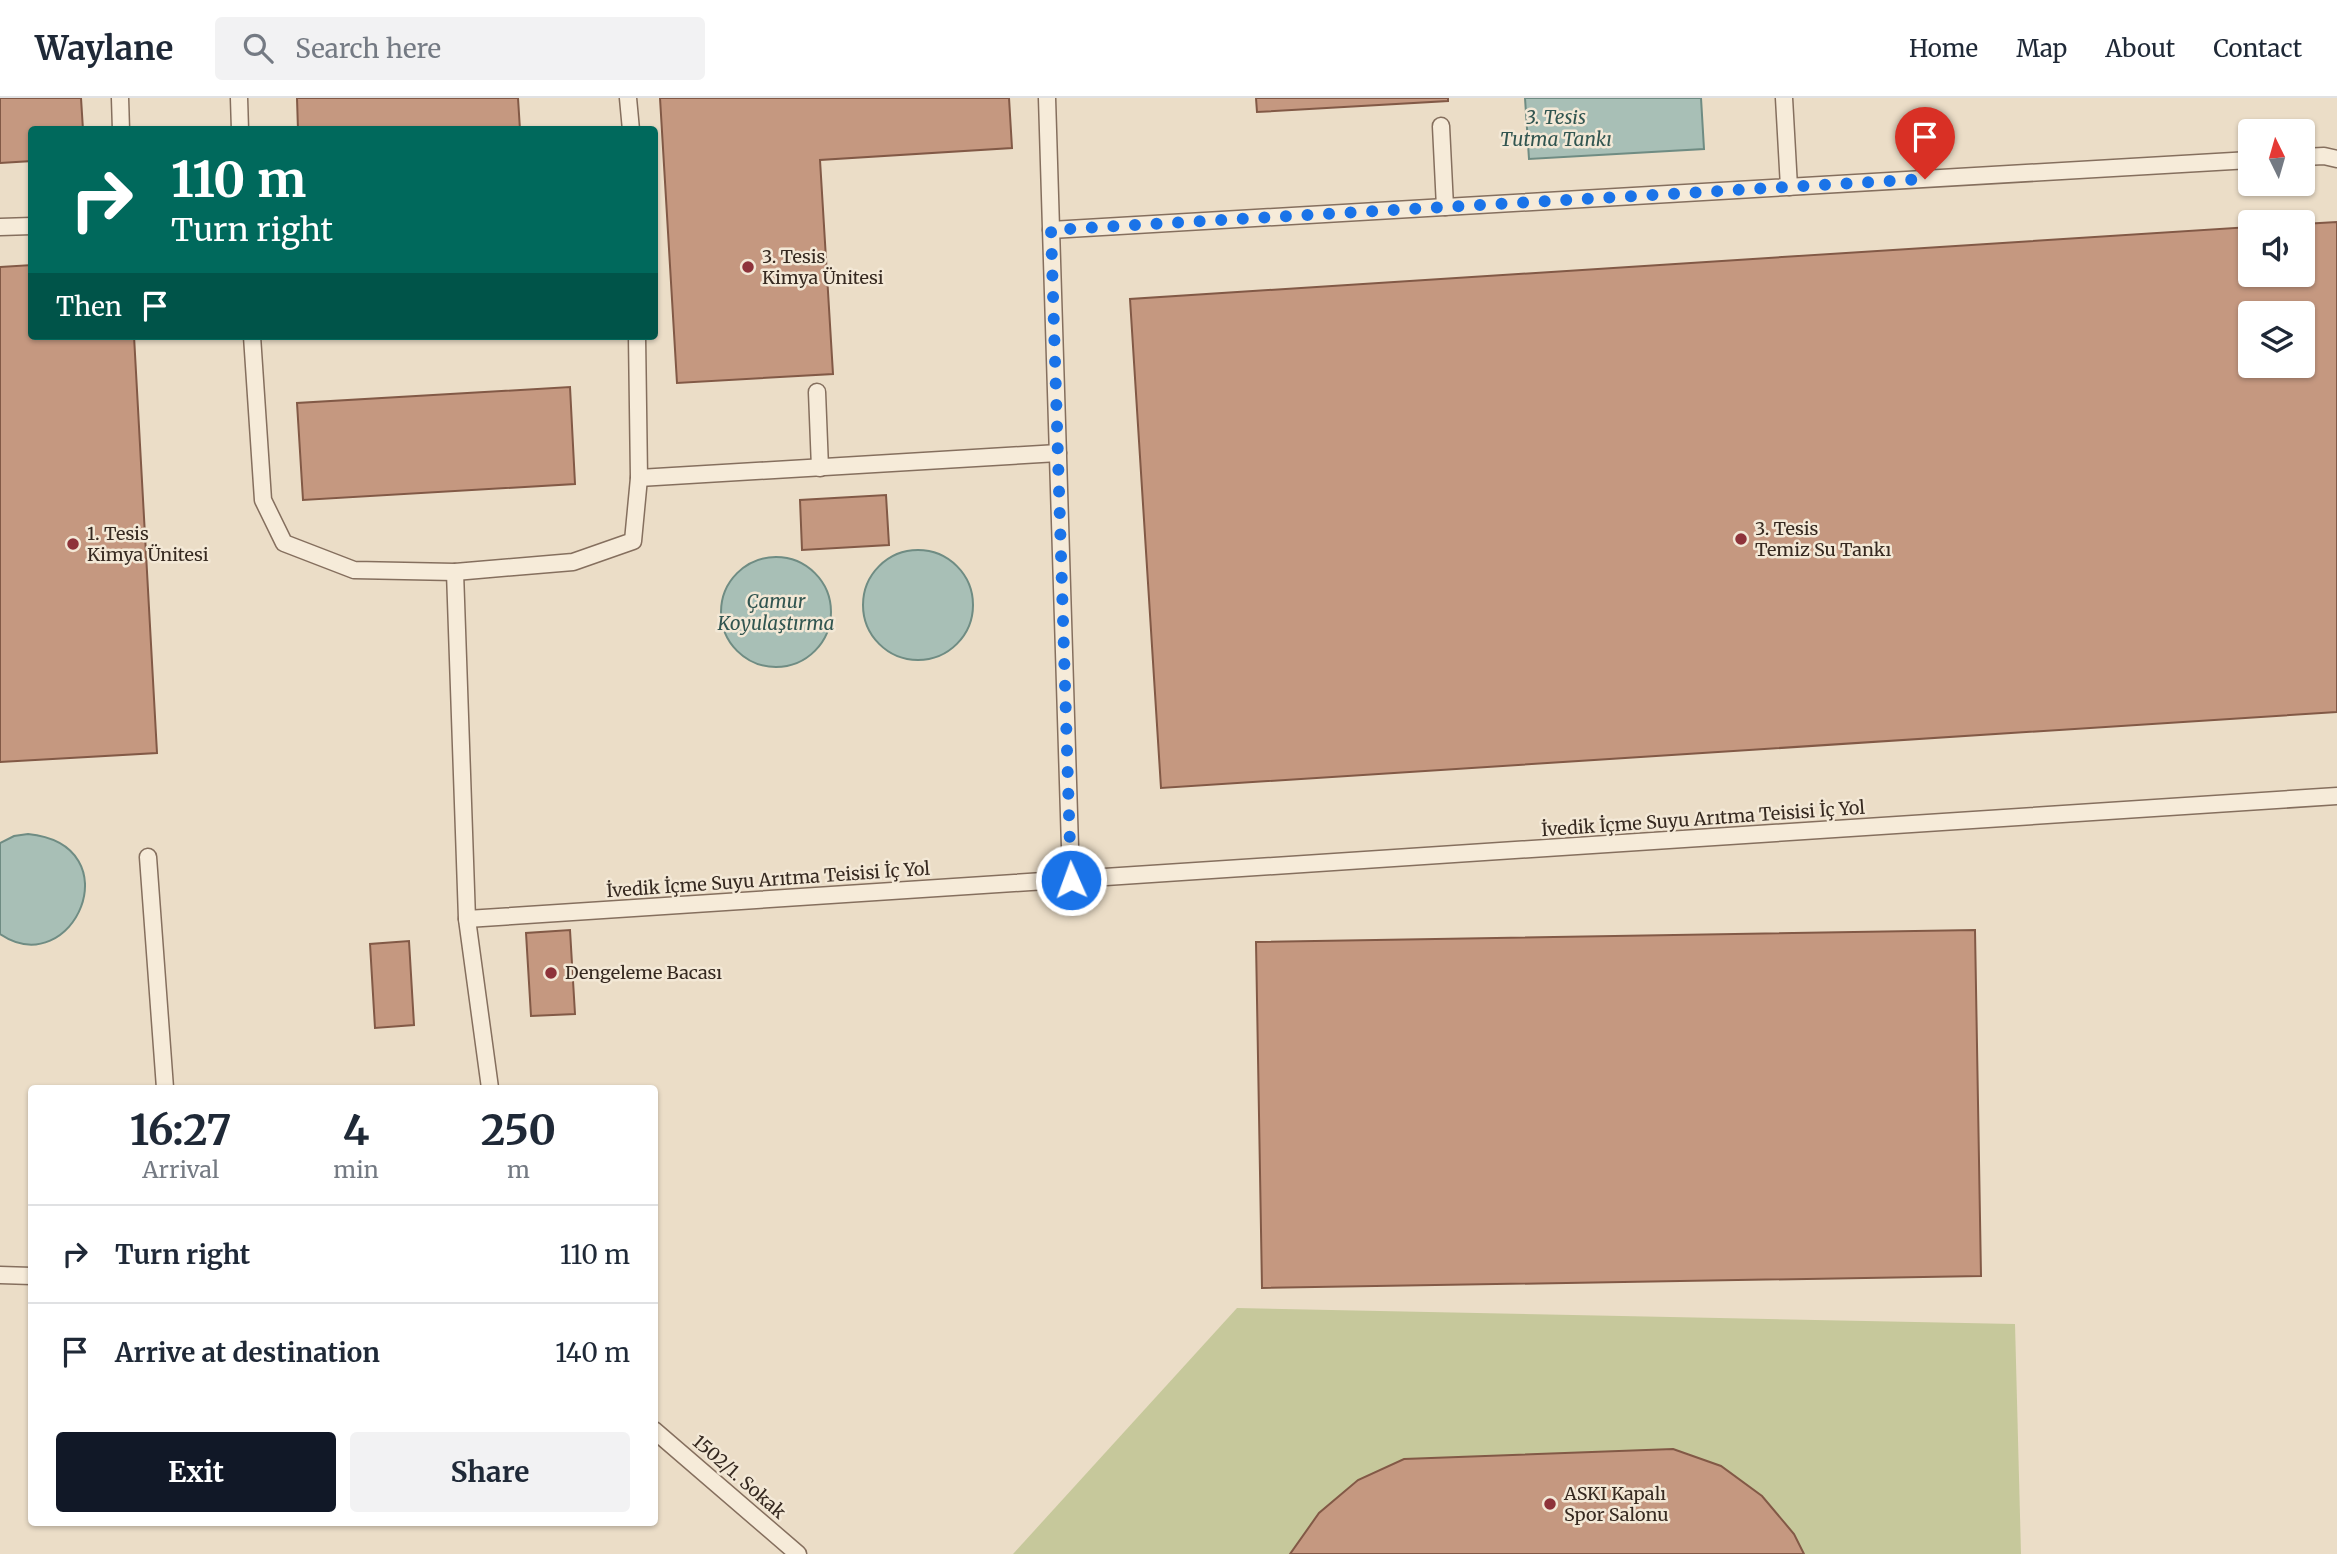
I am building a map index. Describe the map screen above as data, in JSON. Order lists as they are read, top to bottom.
{
  "streets": {
    "lane": ["İvedik İçme Suyu Arıtma Teisisi İç Yol", "1502/1. Sokak"]
  },
  "water": ["3. Tesis Tutma Tankı", "Çamur Koyulaştırma"],
  "places": [
    "3. Tesis Kimya Ünitesi",
    "3. Tesis Temiz Su Tankı",
    "1. Tesis Kimya Ünitesi",
    "Dengeleme Bacası",
    "ASKI Kapalı Spor Salonu"
  ],
  "north": "top",
  "page": {
    "header": "Waylane",
    "search": "Search here",
    "nav": [
      "Home",
      "Map",
      "About",
      "Contact"
    ],
    "turn": ["110 m", "Turn right"],
    "then": "Then",
    "eta": [
      "16:27",
      "Arrival",
      "4",
      "min",
      "250",
      "m"
    ],
    "list": [
      {
        "name": "Turn right",
        "value": "110 m"
      },
      {
        "name": "Arrive at destination",
        "value": "140 m"
      }
    ],
    "buttons": ["Exit", "Share"]
  }
}
